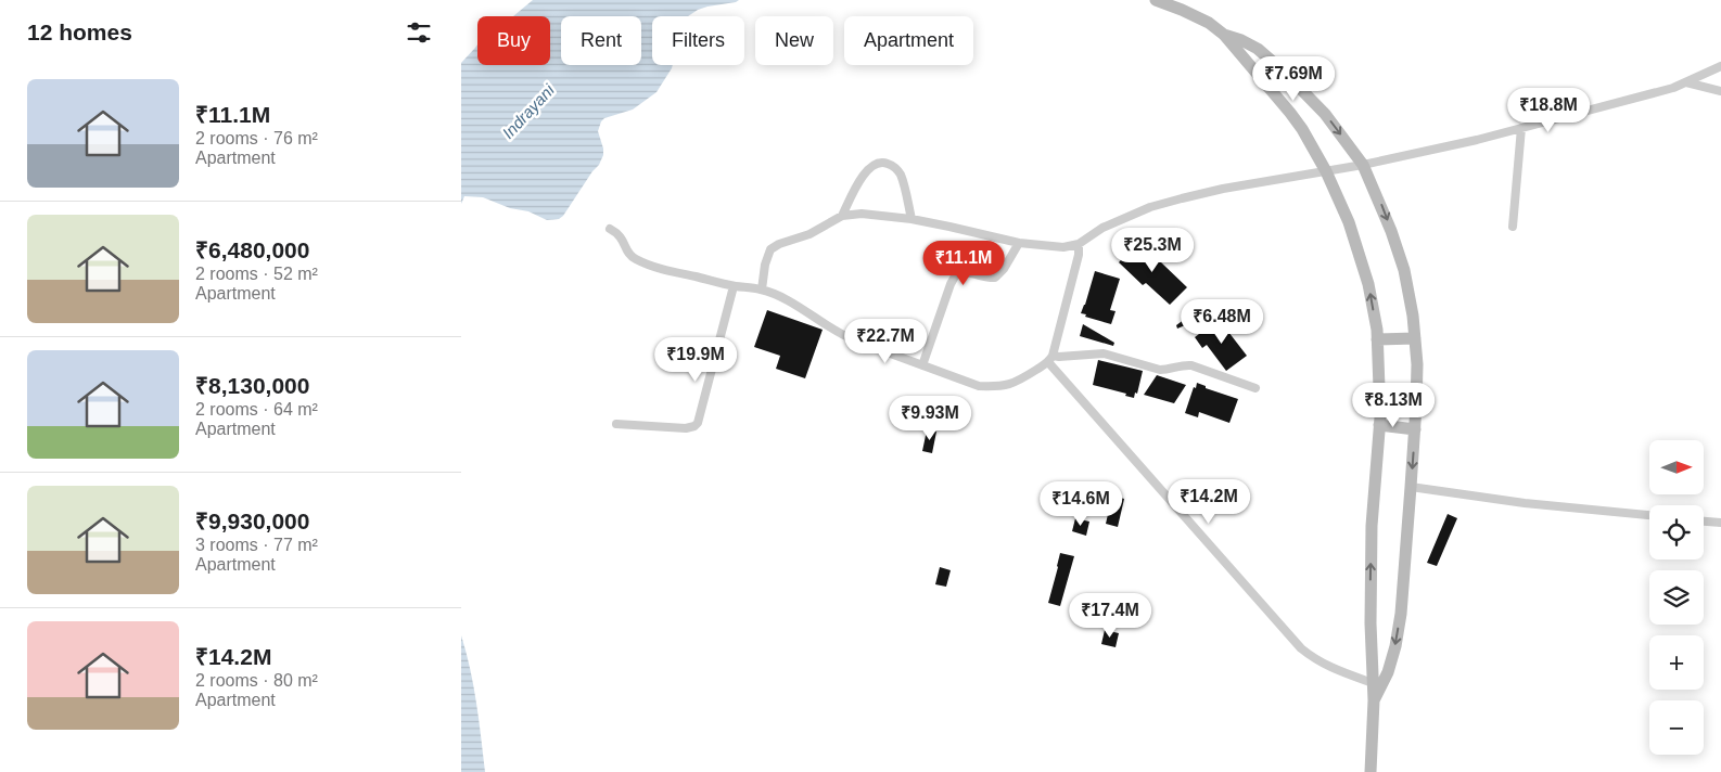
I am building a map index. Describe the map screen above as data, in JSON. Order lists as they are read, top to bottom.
{
  "water": ["Indrayani"],
  "north": "right",
  "page": {
    "heading": "12 homes",
    "chip": [
      "Buy",
      "Rent",
      "Filters",
      "New",
      "Apartment"
    ],
    "price": [
      "₹7.69M",
      "₹18.8M",
      "₹25.3M",
      "₹11.1M",
      "₹6.48M",
      "₹22.7M",
      "₹19.9M",
      "₹8.13M",
      "₹9.93M",
      "₹14.2M",
      "₹14.6M",
      "₹17.4M"
    ],
    "list": [
      {
        "name": "₹11.1M",
        "note": "2 rooms · 76 m² · Apartment"
      },
      {
        "name": "₹6,480,000",
        "note": "2 rooms · 52 m² · Apartment"
      },
      {
        "name": "₹8,130,000",
        "note": "2 rooms · 64 m² · Apartment"
      },
      {
        "name": "₹9,930,000",
        "note": "3 rooms · 77 m² · Apartment"
      },
      {
        "name": "₹14.2M",
        "note": "2 rooms · 80 m² · Apartment"
      }
    ],
    "map_buttons": ["+", "−"]
  }
}
